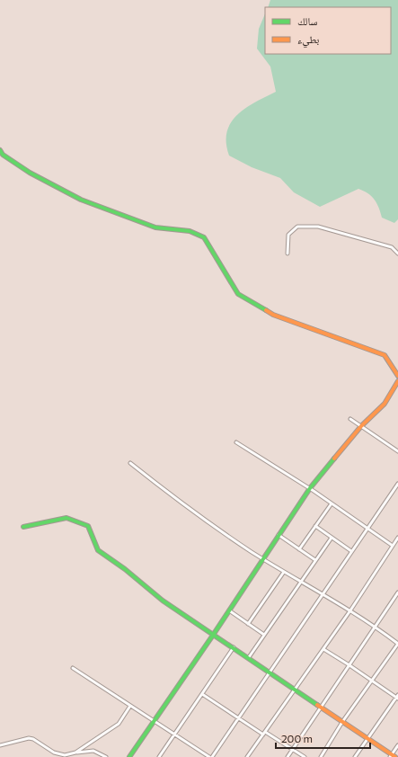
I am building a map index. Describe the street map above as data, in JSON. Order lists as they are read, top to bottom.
{
  "legend": ["سالك", "بطيء"],
  "scale_bar": "200 m"
}
